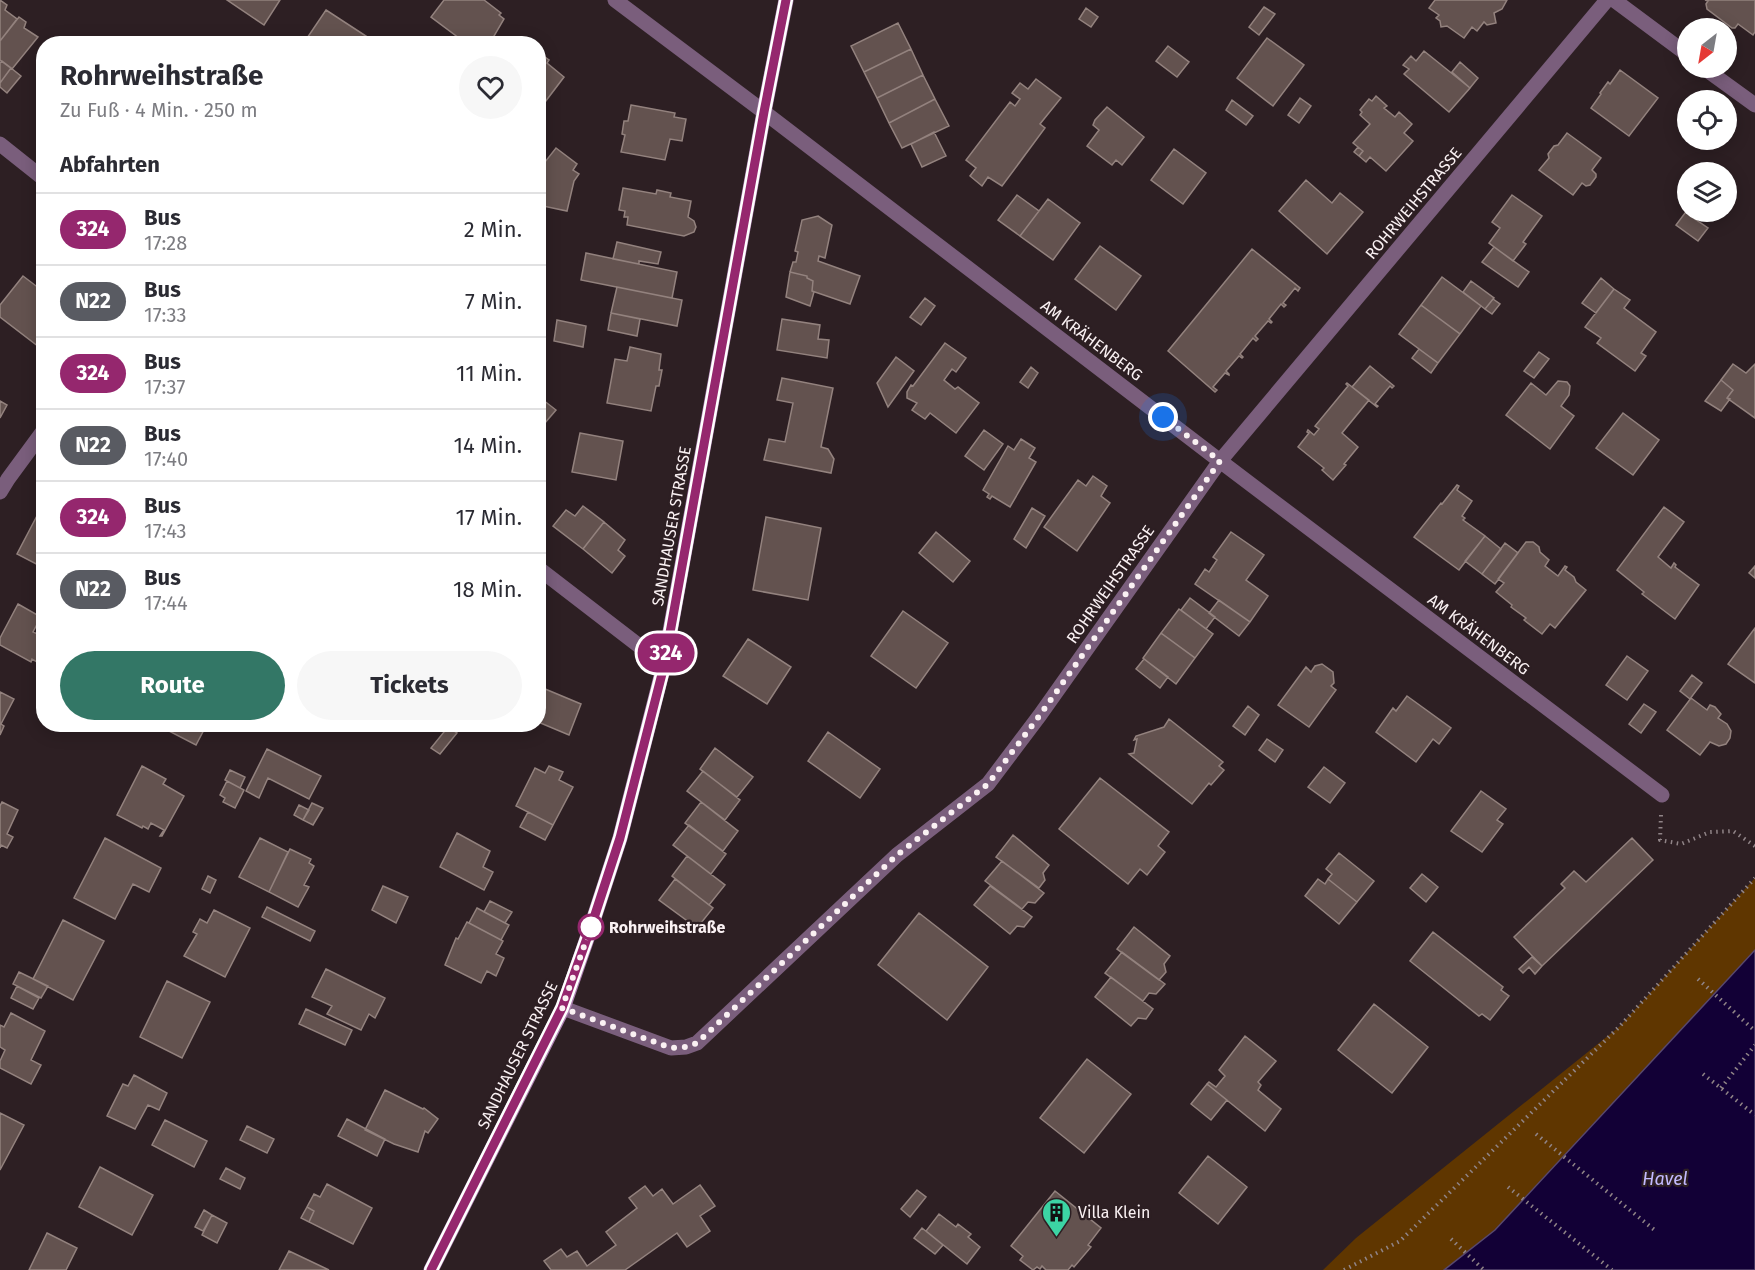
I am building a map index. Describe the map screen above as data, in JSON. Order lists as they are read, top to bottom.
{
  "streets": {
    "main road": ["SANDHAUSER STRASSE"],
    "street": ["ROHRWEIHSTRASSE", "AM KRÄHENBERG"]
  },
  "crossings": [
    ["ROHRWEIHSTRASSE", "AM KRÄHENBERG"],
    ["ROHRWEIHSTRASSE", "SANDHAUSER STRASSE"],
    ["AM KRÄHENBERG", "SANDHAUSER STRASSE"]
  ],
  "water": ["Havel"],
  "places": {
    "other": ["Rohrweihstraße"],
    "building": ["Villa Klein"]
  },
  "lines": ["bus line 324"],
  "north": "bottom left",
  "page": {
    "on_map": "324",
    "heading": [
      ["Rohrweihstraße", "Zu Fuß · 4 Min. · 250 m"],
      "Abfahrten"
    ],
    "list": [
      {
        "mark": "324",
        "name": "Bus",
        "note": "17:28",
        "value": "2 Min."
      },
      {
        "mark": "N22",
        "name": "Bus",
        "note": "17:33",
        "value": "7 Min."
      },
      {
        "mark": "324",
        "name": "Bus",
        "note": "17:37",
        "value": "11 Min."
      },
      {
        "mark": "N22",
        "name": "Bus",
        "note": "17:40",
        "value": "14 Min."
      },
      {
        "mark": "324",
        "name": "Bus",
        "note": "17:43",
        "value": "17 Min."
      },
      {
        "mark": "N22",
        "name": "Bus",
        "note": "17:44",
        "value": "18 Min."
      }
    ],
    "buttons": ["Route", "Tickets"]
  }
}
